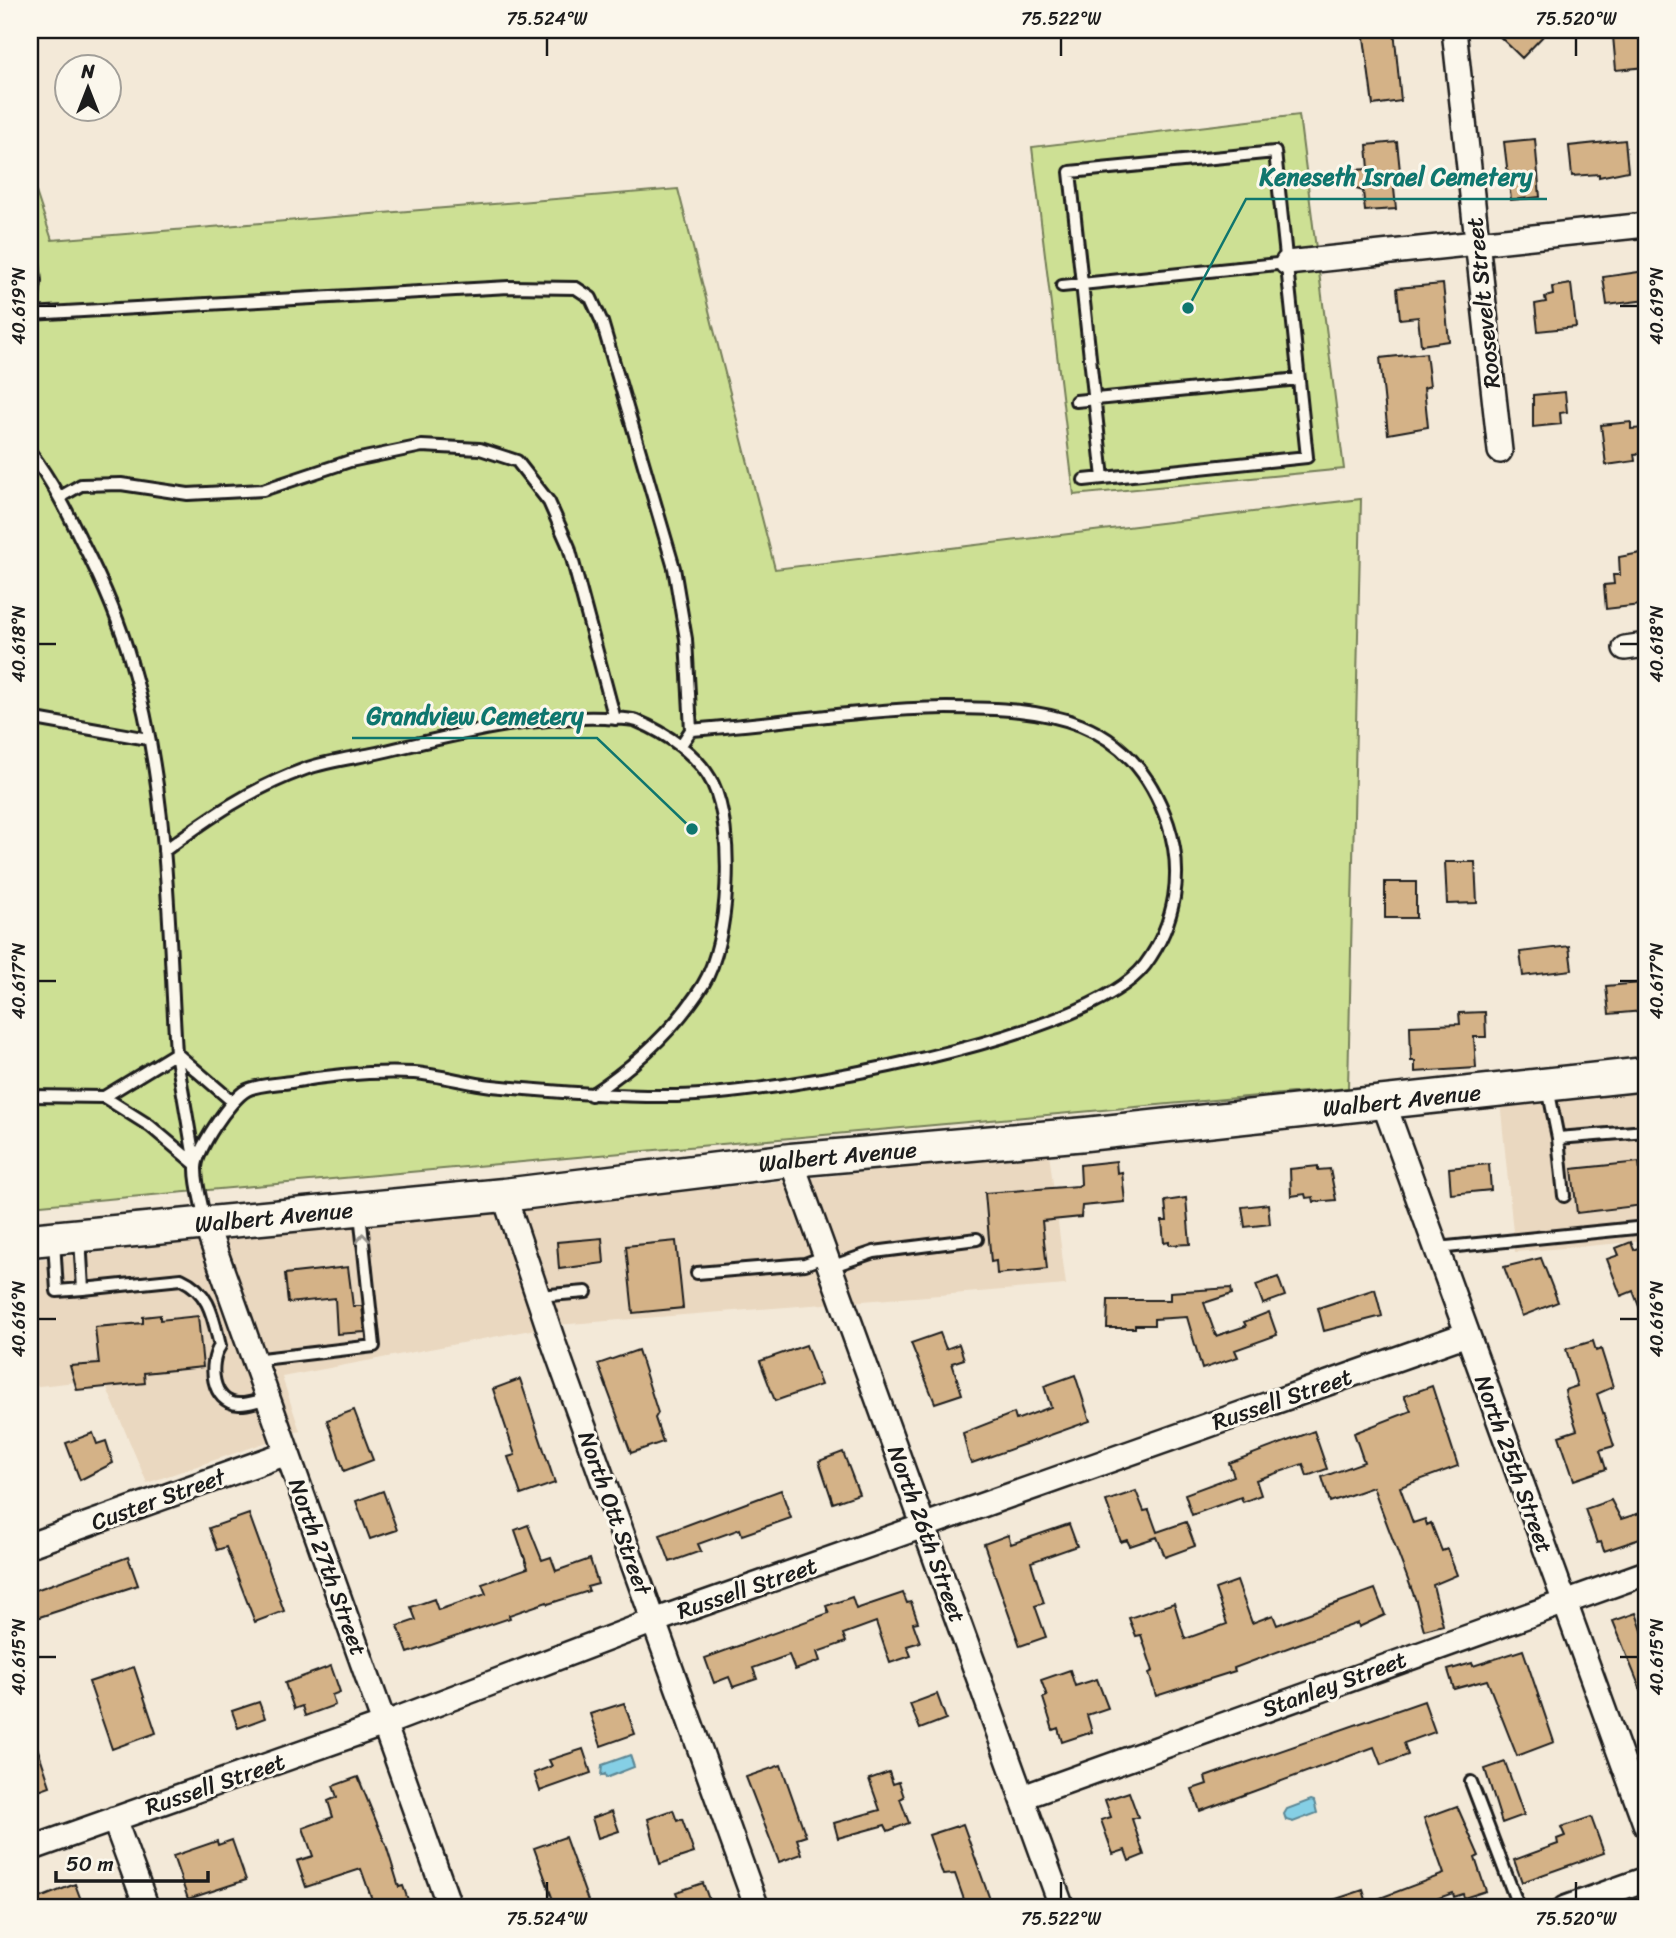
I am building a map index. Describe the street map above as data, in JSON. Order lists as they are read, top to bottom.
{
  "streets": {
    "main road": ["Walbert Avenue"],
    "street": [
      "Roosevelt Street",
      "Russell Street",
      "North 25th Street",
      "Custer Street",
      "North Ott Street",
      "North 26th Street",
      "North 27th Street",
      "Stanley Street"
    ]
  },
  "crossings": [
    ["Walbert Avenue", "North 25th Street"],
    ["Walbert Avenue", "North Ott Street"],
    ["Walbert Avenue", "North 26th Street"],
    ["Walbert Avenue", "North 27th Street"],
    ["Russell Street", "North 25th Street"],
    ["Russell Street", "North Ott Street"],
    ["Russell Street", "North 26th Street"],
    ["Russell Street", "North 27th Street"],
    ["North 25th Street", "Stanley Street"],
    ["Custer Street", "North 27th Street"],
    ["North 26th Street", "Stanley Street"]
  ],
  "places": ["Keneseth Israel Cemetery", "Grandview Cemetery"],
  "scale_bar": "50 m",
  "north": "top",
  "coordinates": [
    "75.524°W",
    "75.522°W",
    "75.520°W",
    "40.619°N",
    "40.618°N",
    "40.617°N",
    "40.616°N",
    "40.615°N"
  ]
}
